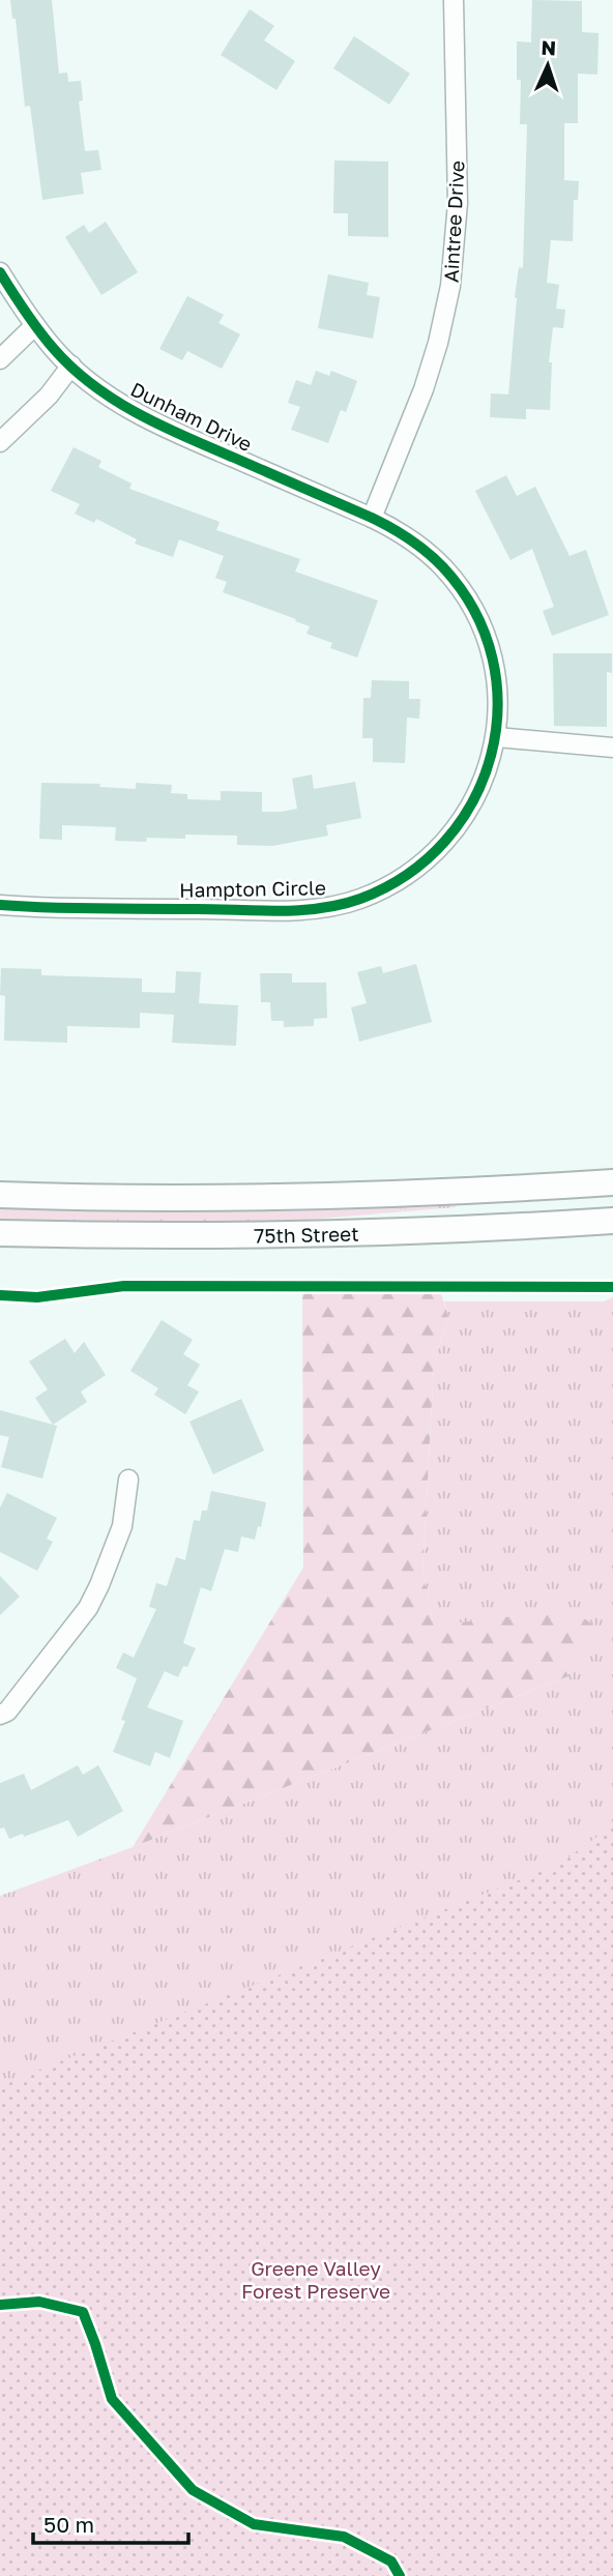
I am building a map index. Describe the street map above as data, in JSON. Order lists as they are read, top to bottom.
{
  "streets": {
    "main road": ["75th Street"],
    "street": ["Aintree Drive", "Dunham Drive", "Hampton Circle"]
  },
  "crossings": [
    ["Aintree Drive", "Dunham Drive"],
    ["Aintree Drive", "Hampton Circle"],
    ["Dunham Drive", "Hampton Circle"]
  ],
  "parks": ["Greene Valley Forest Preserve"],
  "scale_bar": "50 m",
  "north": "top"
}
